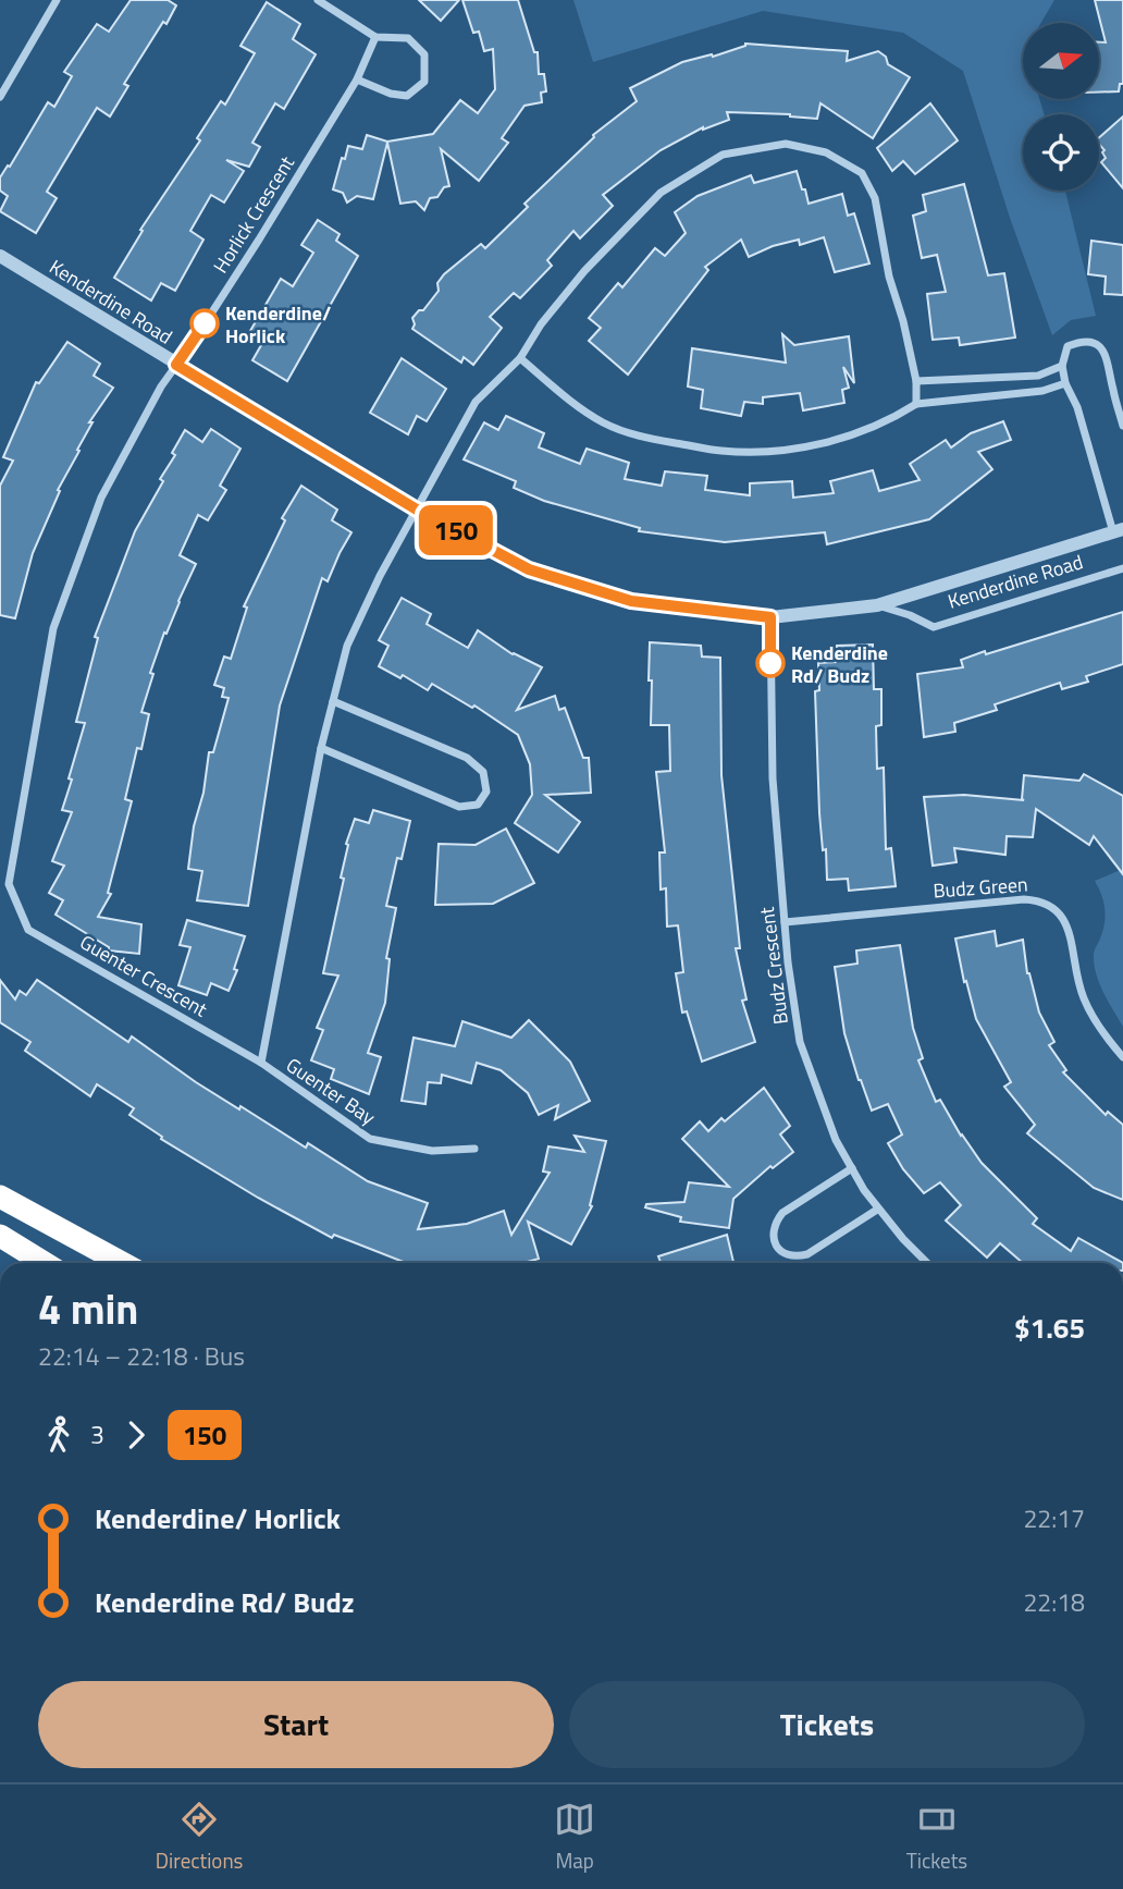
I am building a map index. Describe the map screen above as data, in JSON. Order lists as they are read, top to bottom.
{
  "streets": {
    "street": [
      "Horlick Crescent",
      "Kenderdine Road",
      "Budz Green",
      "Budz Crescent",
      "Guenter Crescent",
      "Guenter Bay"
    ]
  },
  "crossings": [
    ["Horlick Crescent", "Kenderdine Road"],
    ["Horlick Crescent", "Guenter Crescent"],
    ["Kenderdine Road", "Budz Crescent"],
    ["Kenderdine Road", "Guenter Crescent"],
    ["Budz Green", "Budz Crescent"],
    ["Guenter Crescent", "Guenter Bay"]
  ],
  "places": ["Kenderdine/ Horlick", "Kenderdine Rd/ Budz"],
  "lines": ["bus line 150"],
  "north": "right",
  "page": {
    "on_map": "150",
    "heading": ["4 min", "22:14 – 22:18 · Bus", "$1.65"],
    "legs": ["3", "150"],
    "list": [
      {
        "name": "Kenderdine/ Horlick",
        "value": "22:17"
      },
      {
        "name": "Kenderdine Rd/ Budz",
        "value": "22:18"
      }
    ],
    "buttons": ["Start", "Tickets"],
    "tabs": ["Directions", "Map", "Tickets"]
  }
}
